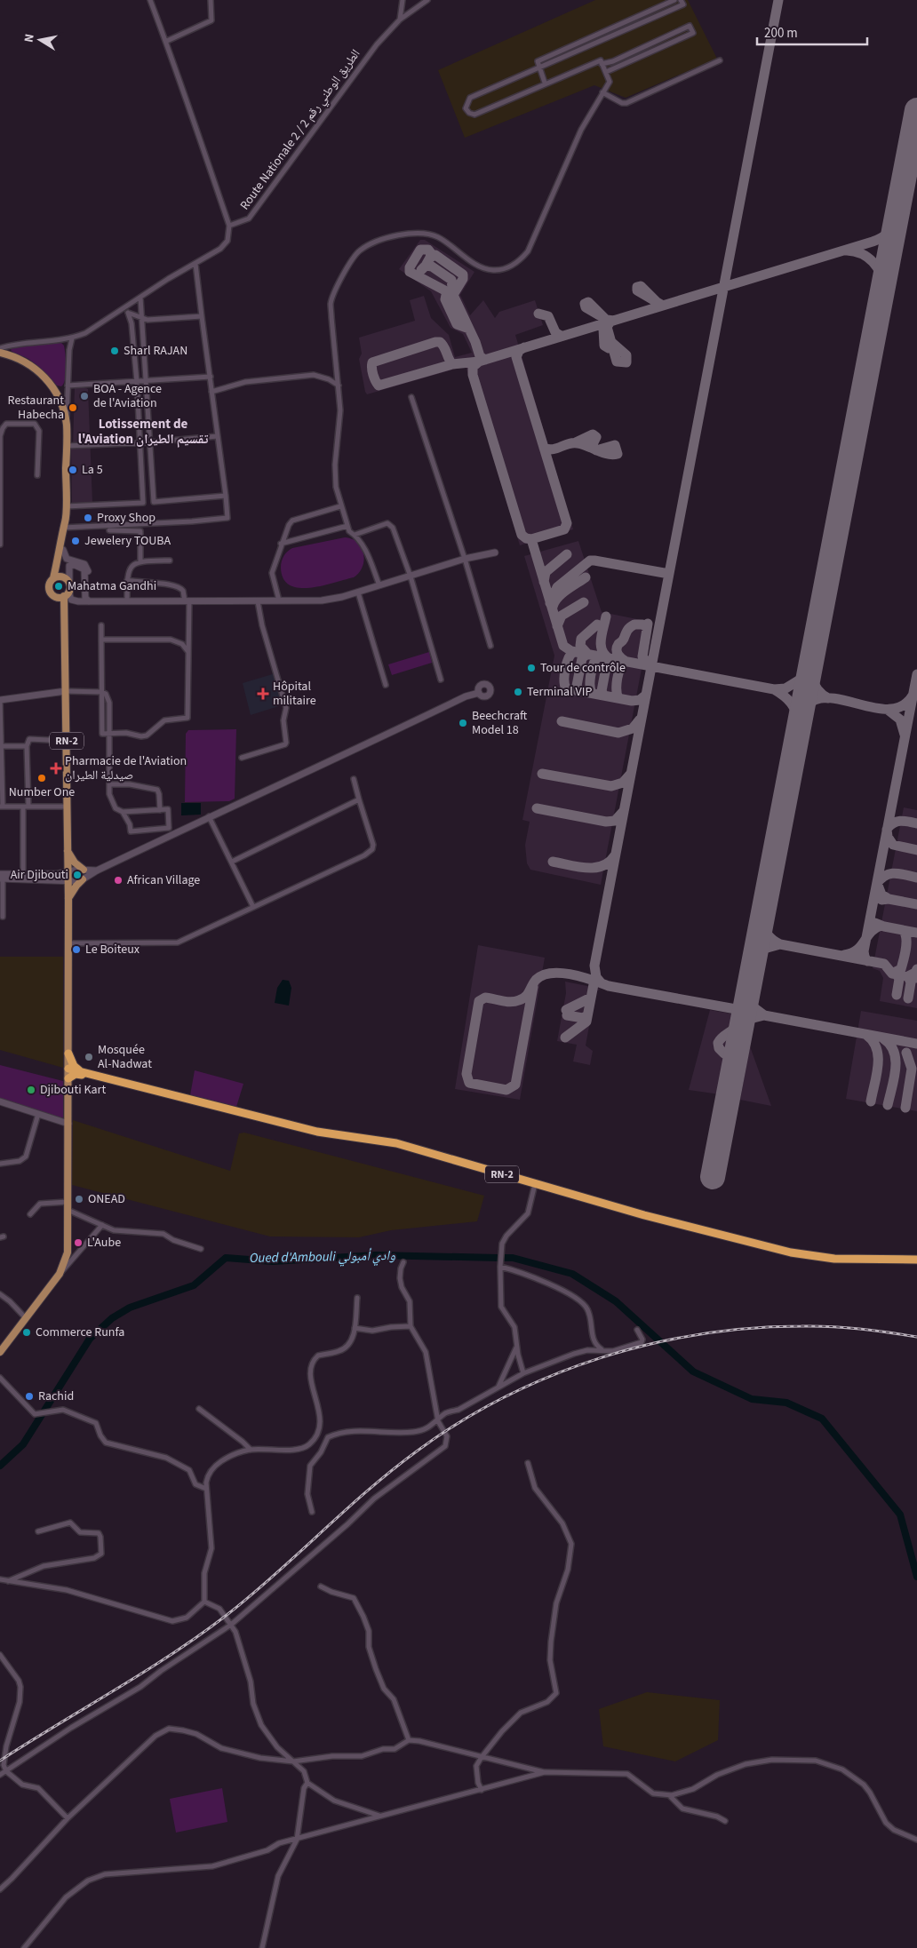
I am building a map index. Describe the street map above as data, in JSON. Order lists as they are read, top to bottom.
{
  "streets": {
    "highway": ["RN-2"],
    "street": ["Route Nationale 2 / الطريق الوطني رقم 2"]
  },
  "districts": ["Lotissement de l'Aviation تقسيم الطيران"],
  "water": ["Oued d'Ambouli وادي أمبولي"],
  "places": {
    "other": [
      "Sharl RAJAN",
      "BOA - Agence de l'Aviation",
      "Restaurant Habecha",
      "La 5",
      "Proxy Shop",
      "Jewelery TOUBA",
      "Mahatma Gandhi",
      "Tour de contrôle",
      "Terminal VIP",
      "Beechcraft Model 18",
      "Number One",
      "Air Djibouti",
      "African Village",
      "Le Boiteux",
      "Mosquée Al-Nadwat",
      "Djibouti Kart",
      "ONEAD",
      "L'Aube",
      "Commerce Runfa",
      "Rachid"
    ],
    "health": ["Hôpital militaire", "Pharmacie de l'Aviation صيدلية الطيران"]
  },
  "scale_bar": "200 m",
  "north": "left"
}
